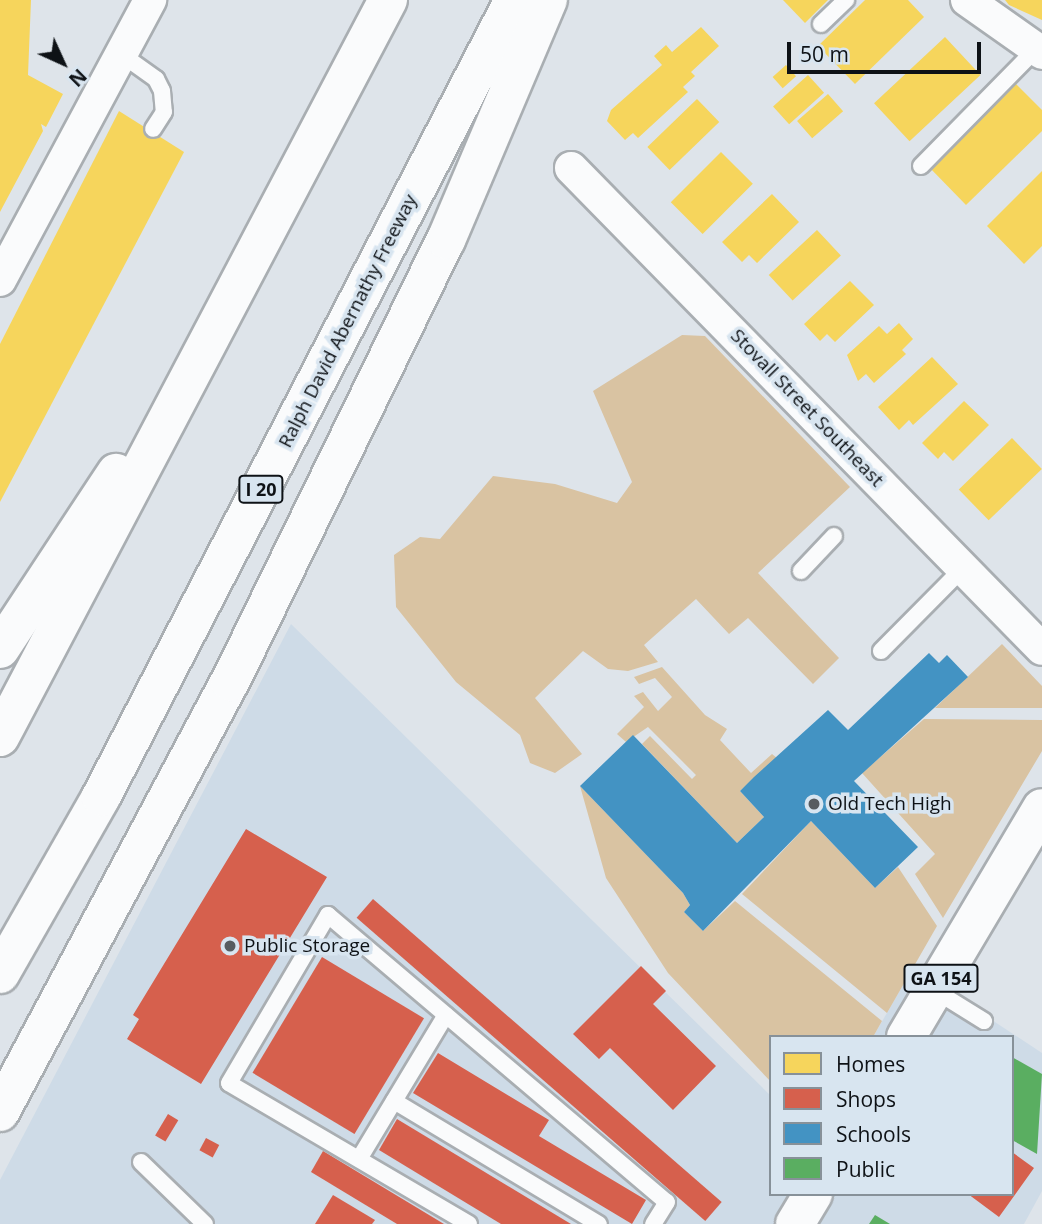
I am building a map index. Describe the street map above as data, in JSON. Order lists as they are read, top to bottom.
{
  "streets": {
    "main road": ["Ralph David Abernathy Freeway", "I 20", "GA 154"],
    "street": ["Stovall Street Southeast"]
  },
  "places": ["Old Tech High", "Public Storage"],
  "legend": [
    "Homes",
    "Shops",
    "Schools",
    "Public"
  ],
  "scale_bar": "50 m",
  "north": "bottom right"
}
